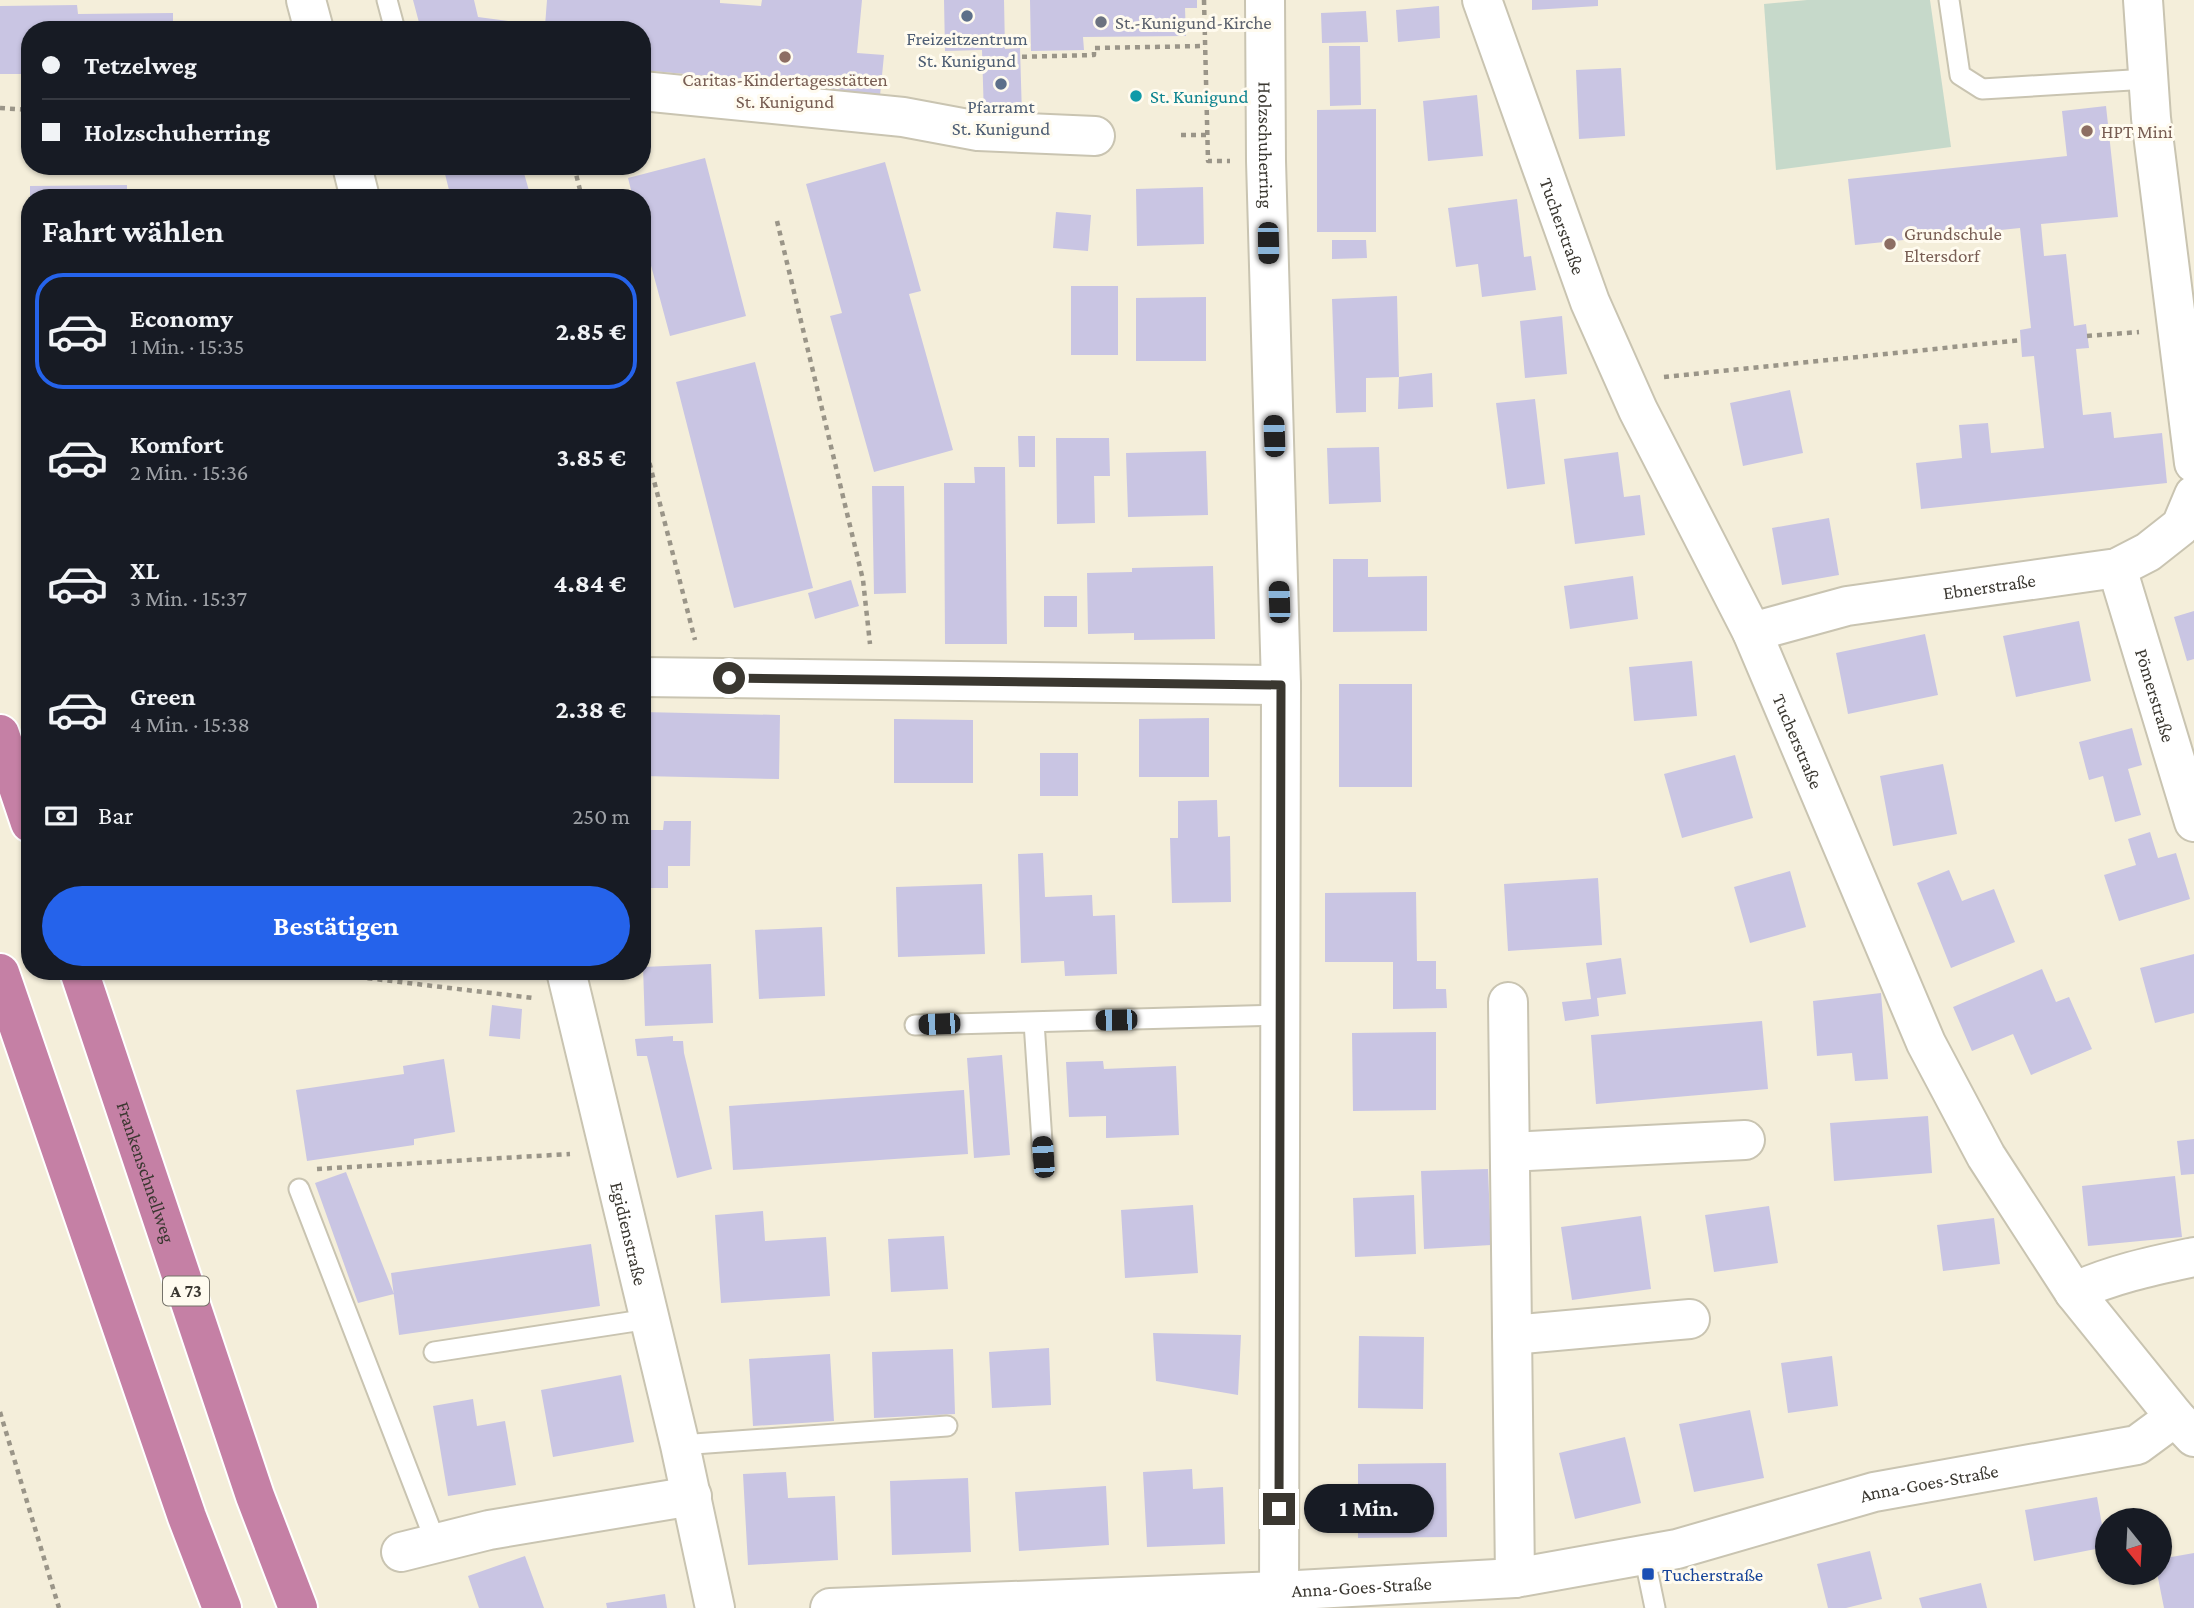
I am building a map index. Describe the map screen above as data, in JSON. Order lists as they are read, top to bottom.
{
  "streets": {
    "highway": ["Frankenschnellweg", "A 73"],
    "street": [
      "Holzschuherring",
      "Tucherstraße",
      "Ebnerstraße",
      "Pömerstraße",
      "Egidienstraße",
      "Anna-Goes-Straße"
    ]
  },
  "crossings": [
    ["Holzschuherring", "Anna-Goes-Straße"],
    ["Tucherstraße", "Ebnerstraße"],
    ["Tucherstraße", "Anna-Goes-Straße"],
    ["Ebnerstraße", "Pömerstraße"]
  ],
  "places": {
    "other": [
      "Freizeitzentrum St. Kunigund",
      "St.-Kunigund-Kirche",
      "Caritas-Kindertagesstätten St. Kunigund",
      "Pfarramt St. Kunigund",
      "St. Kunigund",
      "HPT Mini",
      "Grundschule Eltersdorf"
    ],
    "transit": ["Tucherstraße"]
  },
  "north": "bottom",
  "page": {
    "banner": ["Tetzelweg", "Holzschuherring"],
    "heading": "Fahrt wählen",
    "list": [
      {
        "name": "Economy",
        "note": "1 Min. · 15:35",
        "value": "2.85 €"
      },
      {
        "name": "Komfort",
        "note": "2 Min. · 15:36",
        "value": "3.85 €"
      },
      {
        "name": "XL",
        "note": "3 Min. · 15:37",
        "value": "4.84 €"
      },
      {
        "name": "Green",
        "note": "4 Min. · 15:38",
        "value": "2.38 €"
      }
    ],
    "pay": ["Bar", "250 m"],
    "buttons": "Bestätigen",
    "bubble": "1 Min."
  }
}
